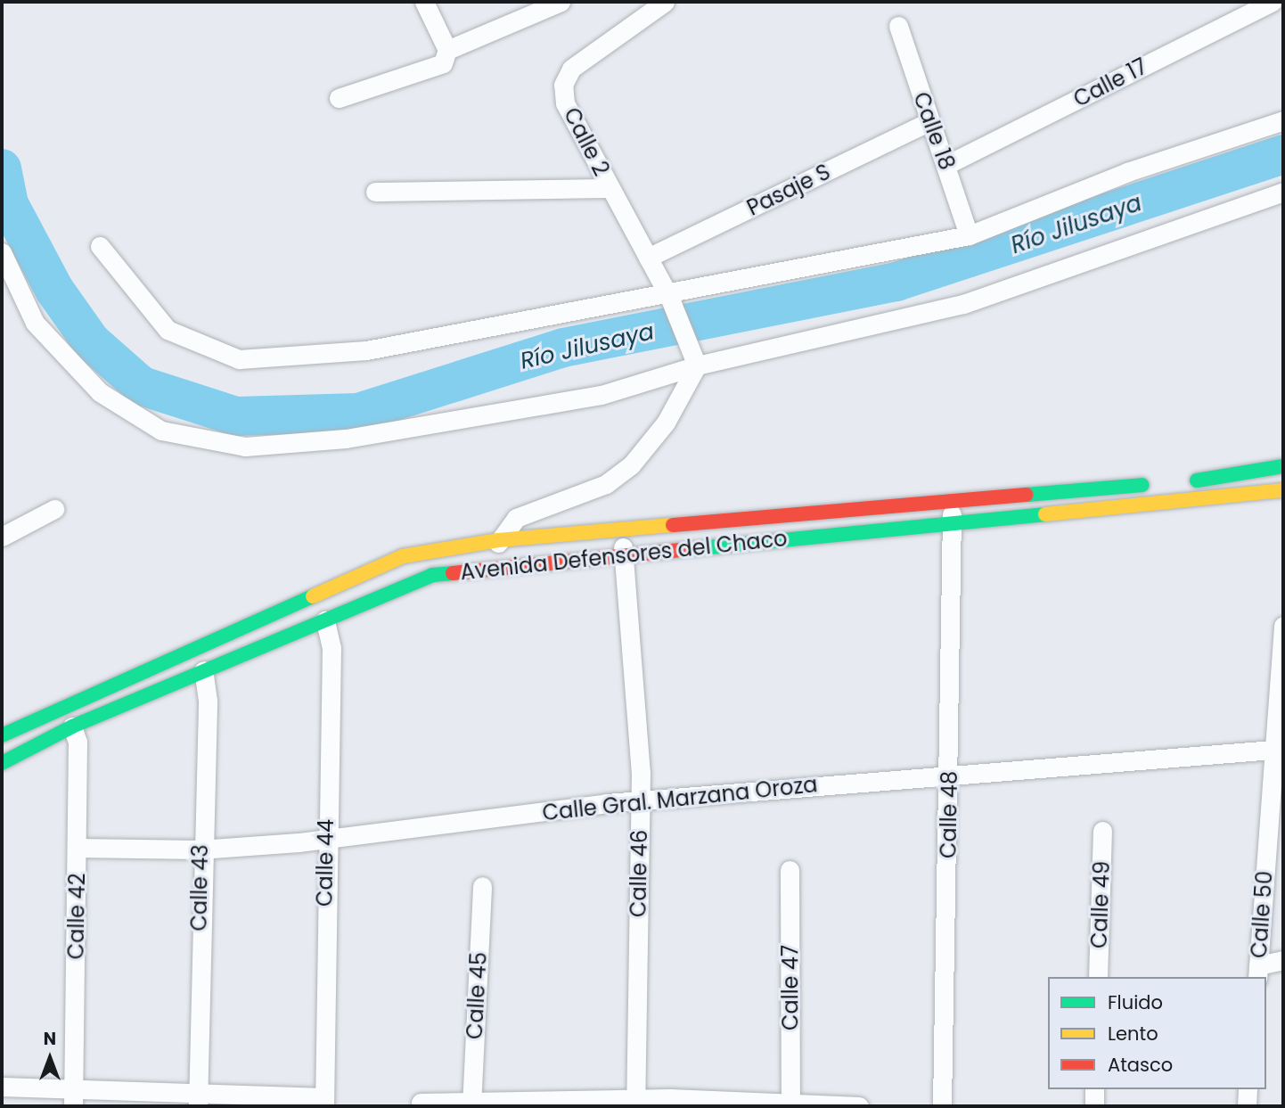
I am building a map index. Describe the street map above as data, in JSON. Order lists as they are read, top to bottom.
{
  "streets": {
    "main road": ["Avenida Defensores del Chaco"],
    "street": [
      "Calle 17",
      "Calle 18",
      "Calle 2",
      "Pasaje S",
      "Calle Gral. Marzana Oroza",
      "Calle 48",
      "Calle 44",
      "Calle 46",
      "Calle 43",
      "Calle 49",
      "Calle 50",
      "Calle 42",
      "Calle 47",
      "Calle 45"
    ]
  },
  "crossings": [
    ["Calle 17", "Calle 18"],
    ["Calle 18", "Pasaje S"],
    ["Calle 2", "Pasaje S"],
    ["Avenida Defensores del Chaco", "Calle 48"],
    ["Avenida Defensores del Chaco", "Calle 44"],
    ["Avenida Defensores del Chaco", "Calle 46"],
    ["Avenida Defensores del Chaco", "Calle 43"],
    ["Avenida Defensores del Chaco", "Calle 42"],
    ["Calle Gral. Marzana Oroza", "Calle 48"],
    ["Calle Gral. Marzana Oroza", "Calle 44"],
    ["Calle Gral. Marzana Oroza", "Calle 46"],
    ["Calle Gral. Marzana Oroza", "Calle 43"],
    ["Calle Gral. Marzana Oroza", "Calle 50"],
    ["Calle Gral. Marzana Oroza", "Calle 42"]
  ],
  "water": ["Río Jilusaya"],
  "legend": ["Fluido", "Lento", "Atasco"],
  "north": "top"
}
